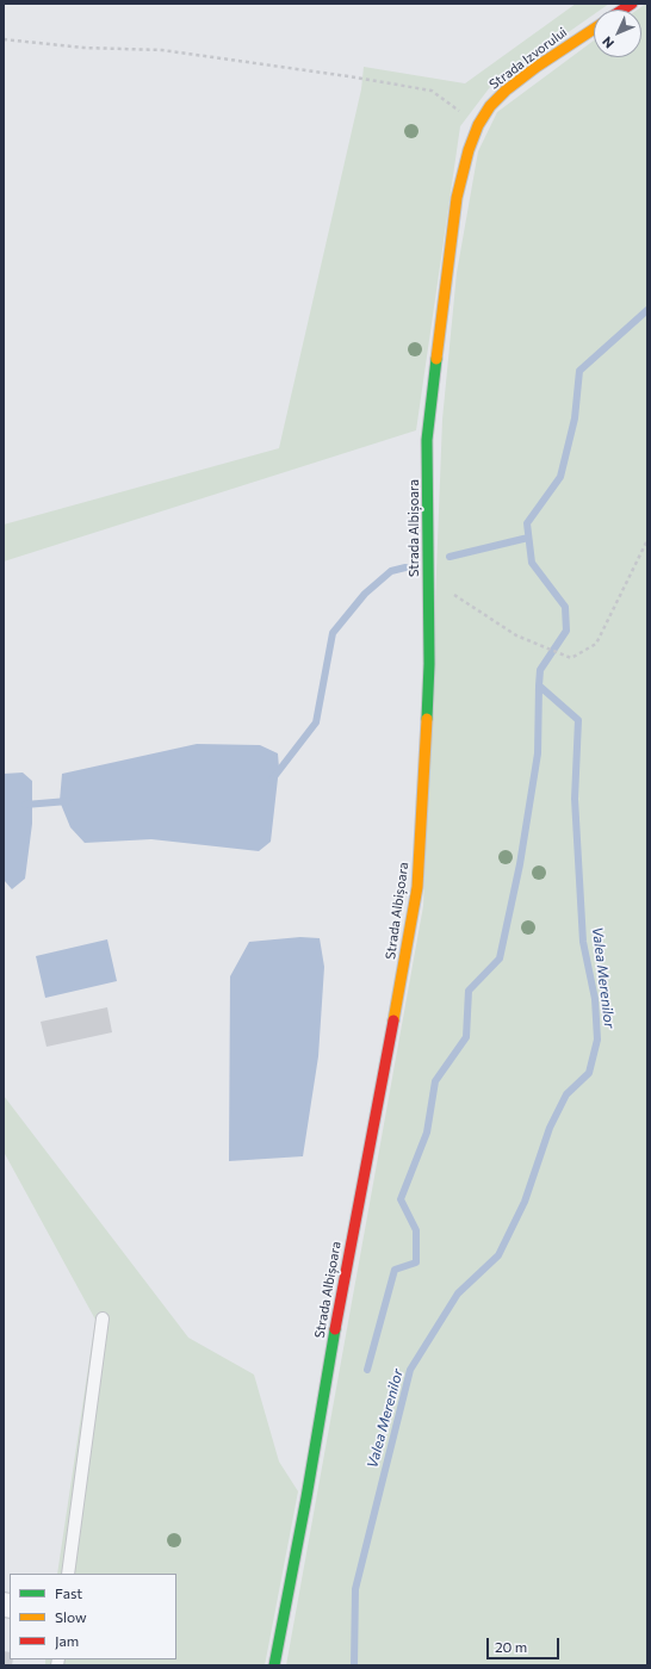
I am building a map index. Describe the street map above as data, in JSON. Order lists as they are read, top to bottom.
{
  "streets": {
    "street": ["Strada Izvorului", "Strada Albișoara"]
  },
  "crossings": [
    ["Strada Izvorului", "Strada Albișoara"]
  ],
  "water": ["Valea Merenilor"],
  "legend": ["Fast", "Slow", "Jam"],
  "scale_bar": "20 m",
  "north": "bottom left"
}
